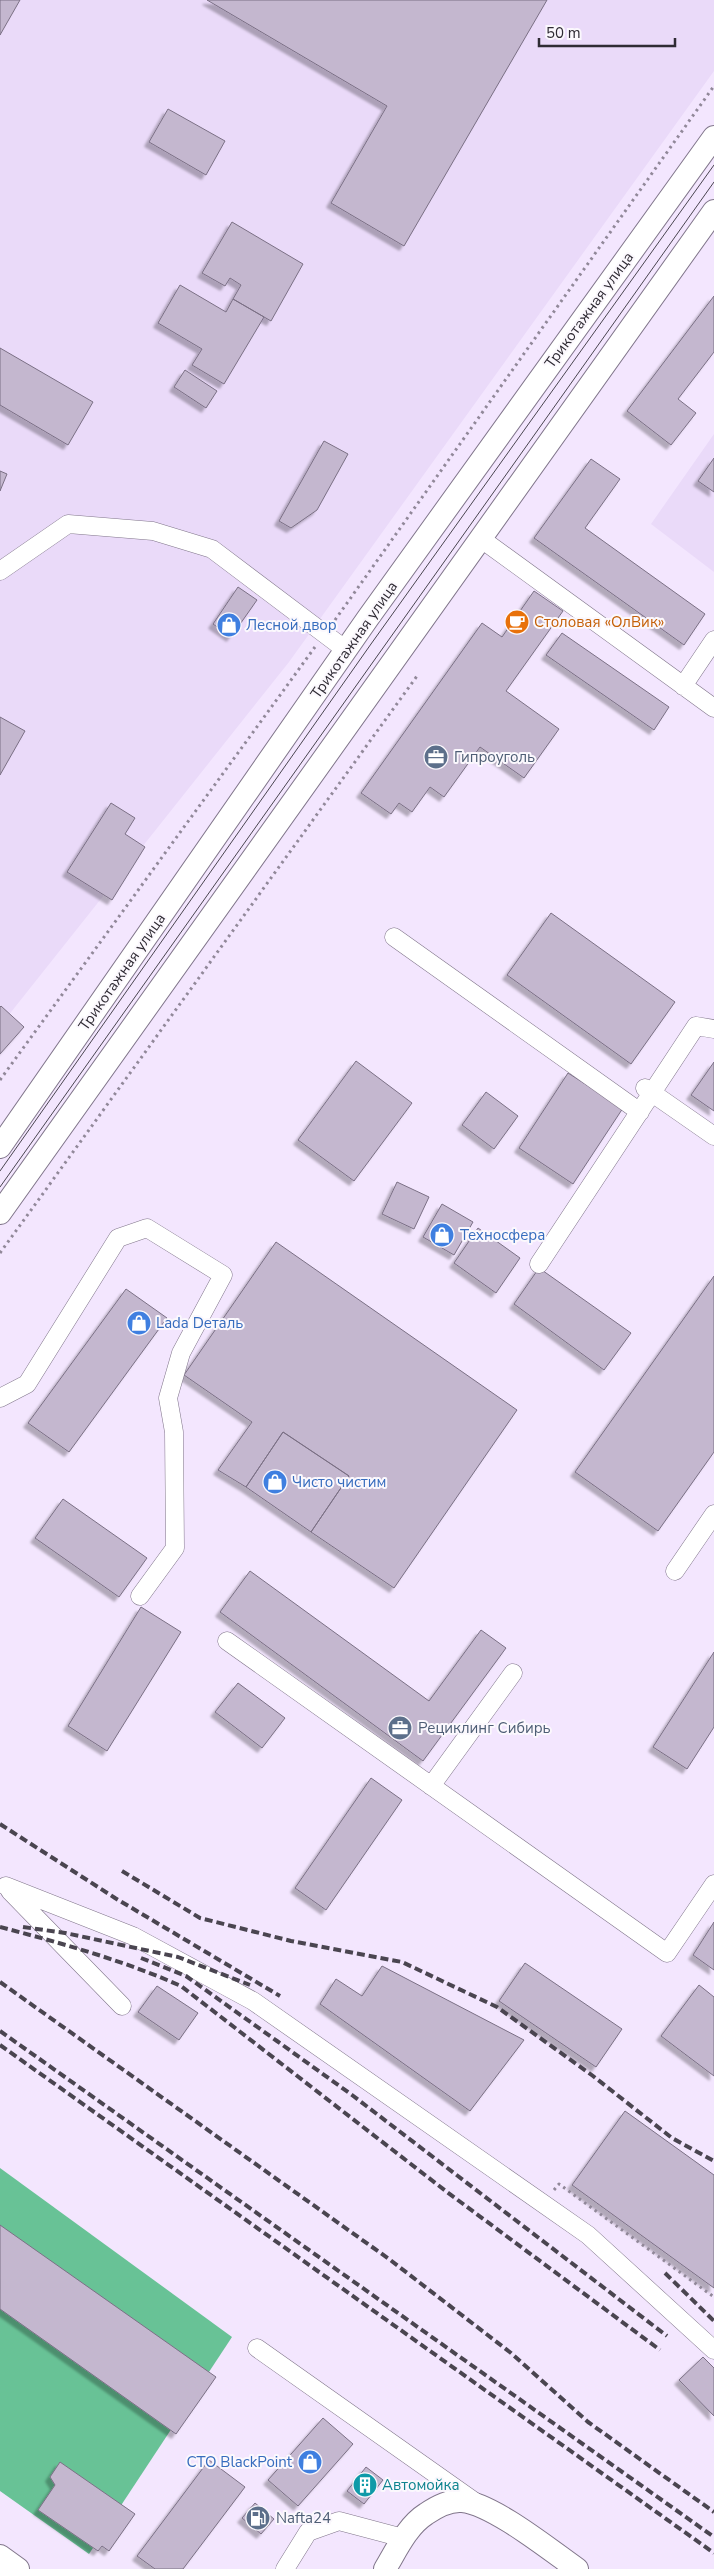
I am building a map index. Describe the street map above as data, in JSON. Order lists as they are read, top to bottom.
{
  "streets": {
    "main road": ["Трикотажная улица"]
  },
  "places": {
    "cafe": ["Столовая «ОлВик»"],
    "shop": [
      "Лесной двор",
      "Техносфера",
      "Lada Dеталь",
      "Чисто чистим",
      "СТО BlackPoint"
    ],
    "office": ["Гипроуголь", "Рециклинг Сибирь"],
    "building": ["Автомойка"],
    "fuel station": ["Nafta24"]
  },
  "scale_bar": "50 m"
}
